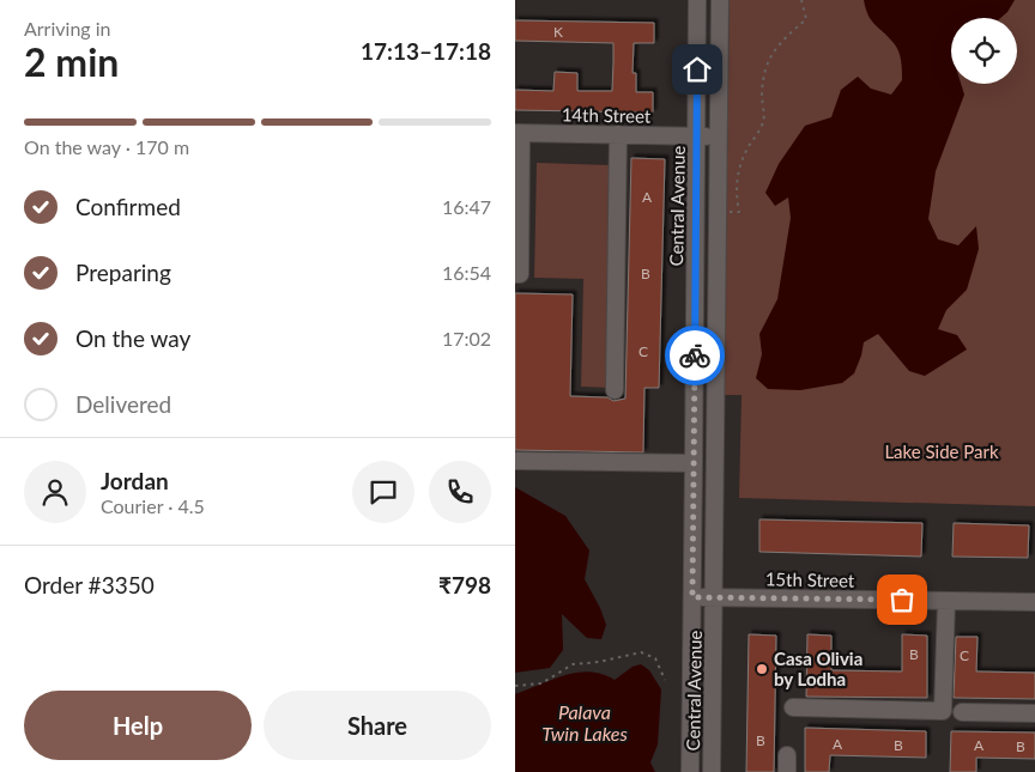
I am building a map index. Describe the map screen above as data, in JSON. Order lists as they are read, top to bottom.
{
  "streets": {
    "street": ["14th Street", "Central Avenue", "15th Street"]
  },
  "crossings": [
    ["14th Street", "Central Avenue"],
    ["Central Avenue", "15th Street"]
  ],
  "water": ["Palava Twin Lakes"],
  "parks": ["Lake Side Park"],
  "places": ["Casa Olivia by Lodha"],
  "house_numbers": [
    "K",
    "A",
    "B",
    "C",
    "B",
    "C",
    "B",
    "A",
    "B",
    "A",
    "B"
  ],
  "page": {
    "heading": ["2 min", "Arriving in", "17:13–17:18"],
    "panel": [
      "Jordan",
      "Courier · 4.5",
      "Order #3350",
      "₹798"
    ],
    "bar": "On the way · 170 m",
    "list": [
      ["Confirmed", "16:47"],
      ["Preparing", "16:54"],
      ["On the way", "17:02"],
      "Delivered"
    ],
    "buttons": ["Help", "Share"]
  }
}
